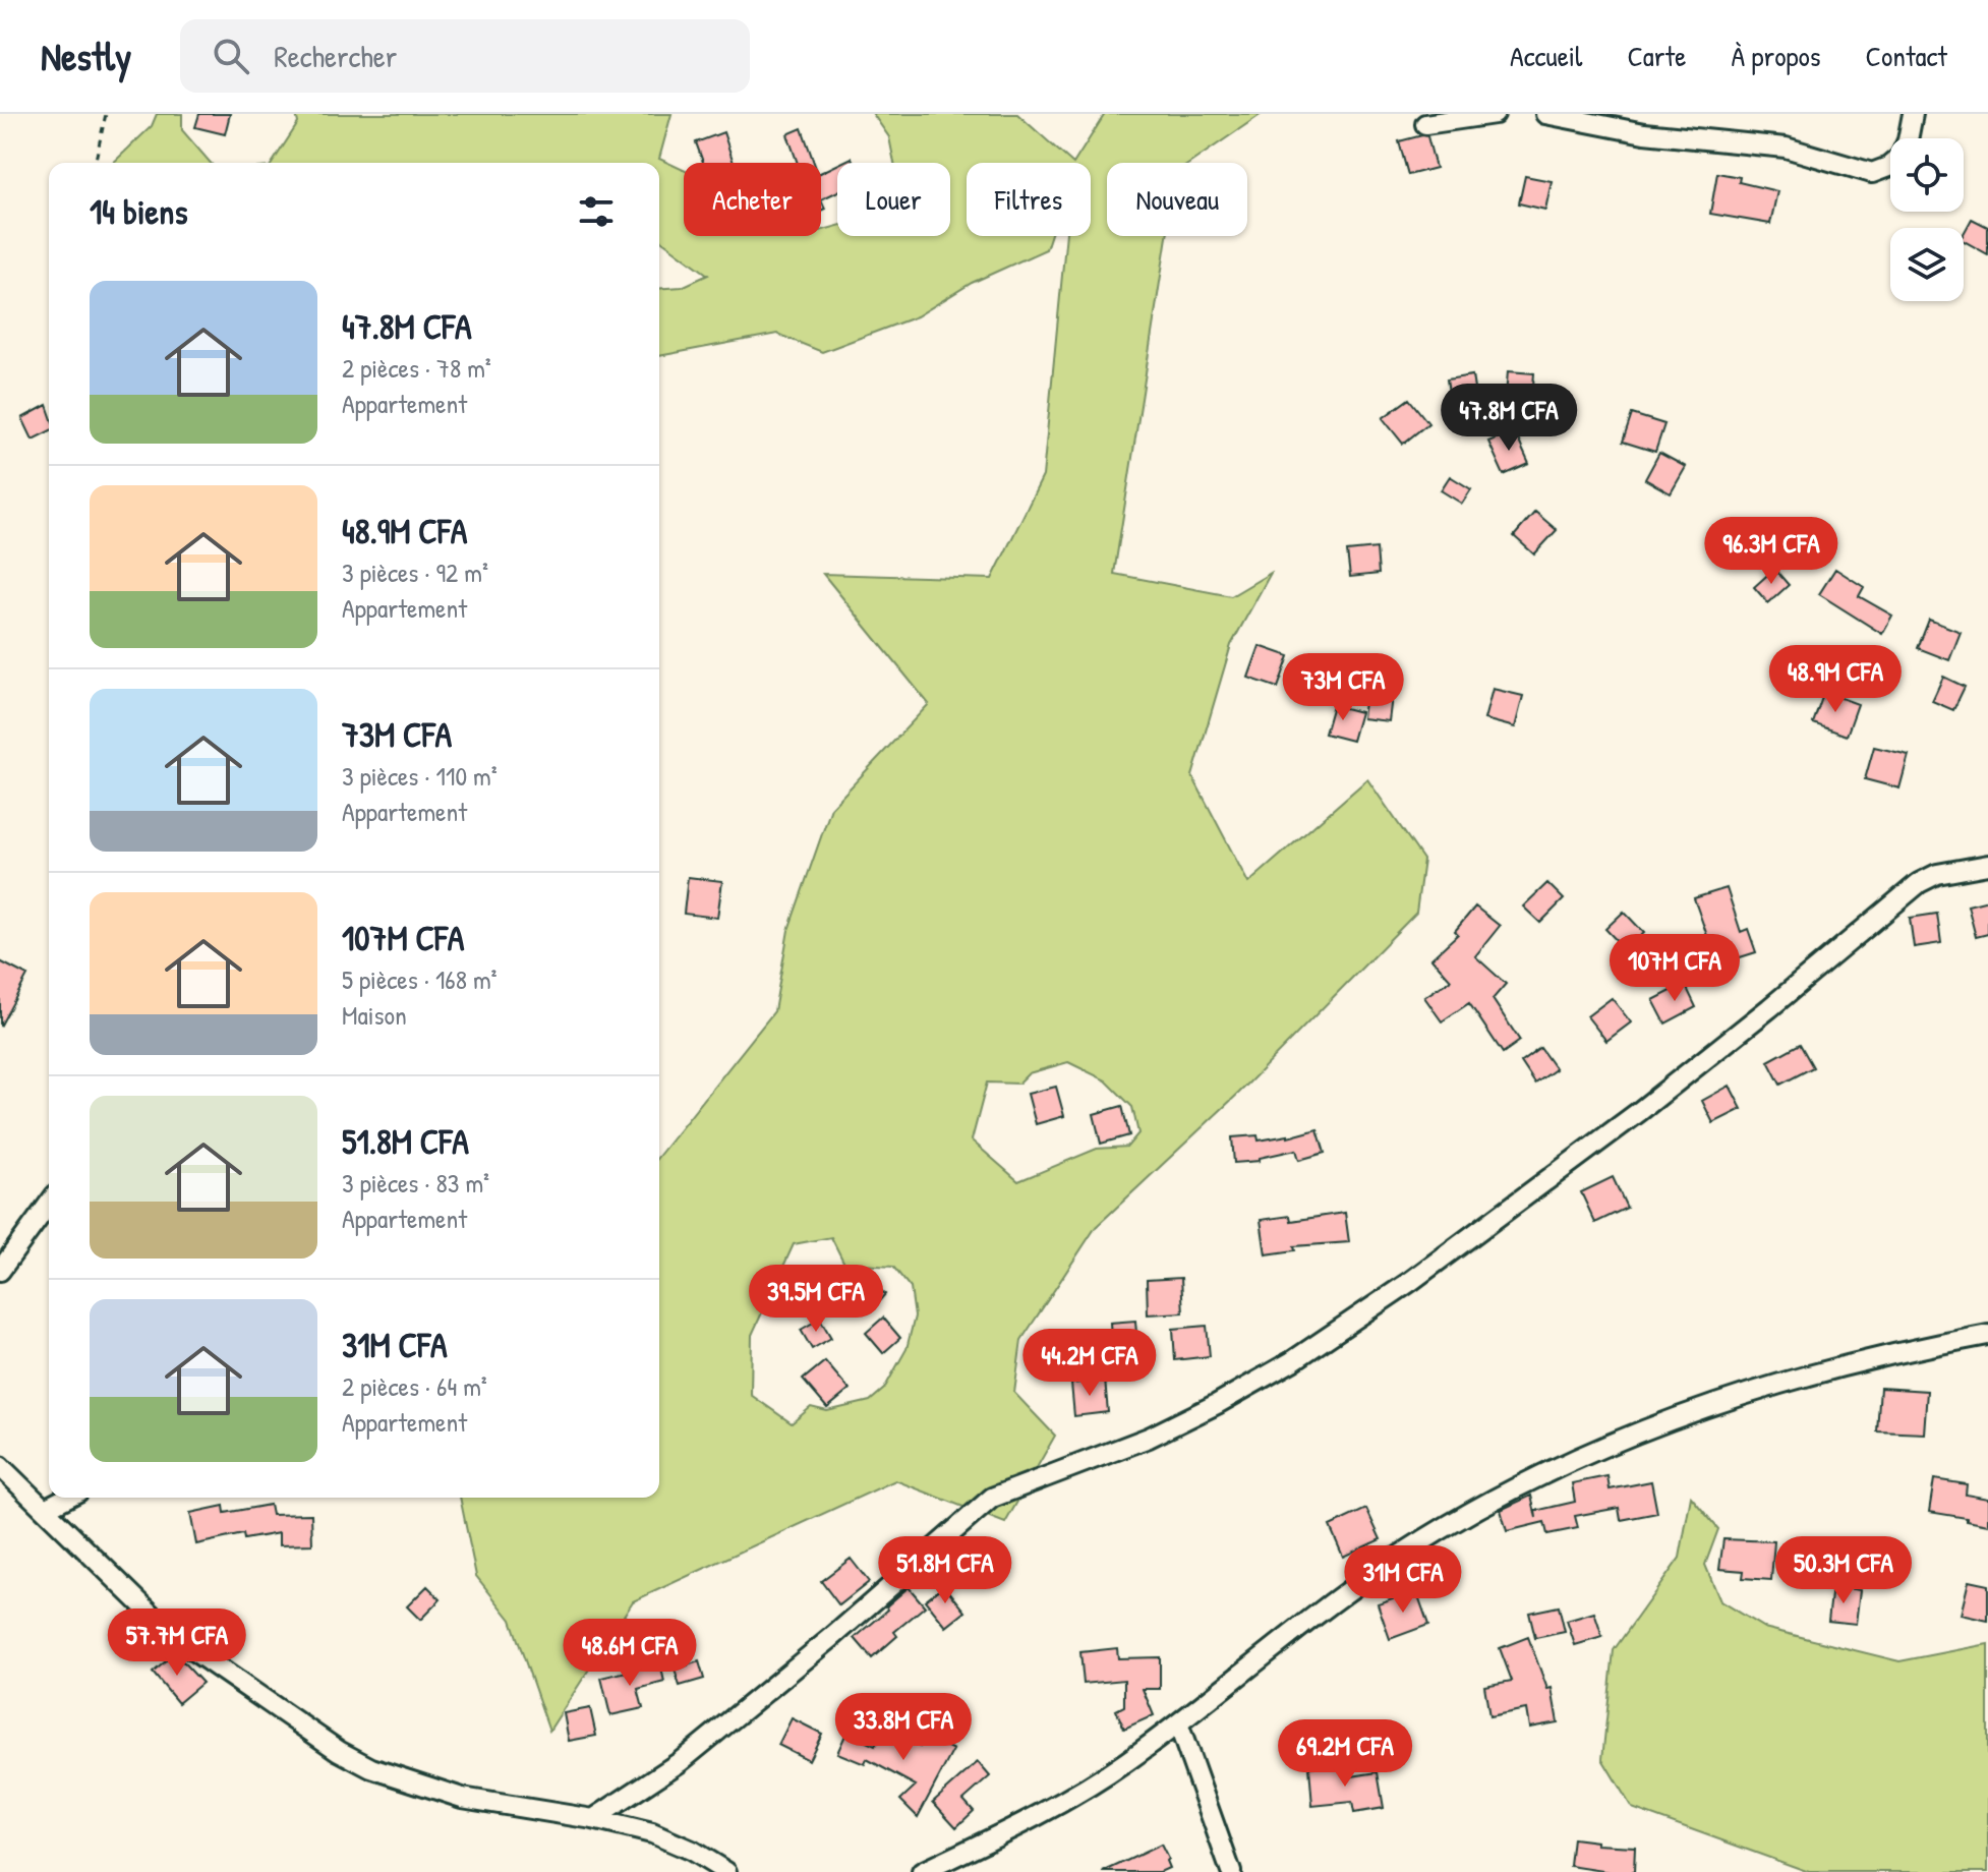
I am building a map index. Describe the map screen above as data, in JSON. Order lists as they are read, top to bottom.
{
  "page": {
    "header": "Nestly",
    "search": "Rechercher",
    "nav": [
      "Accueil",
      "Carte",
      "À propos",
      "Contact"
    ],
    "chip": [
      "Acheter",
      "Louer",
      "Filtres",
      "Nouveau"
    ],
    "heading": "14 biens",
    "list": [
      {
        "name": "47.8M CFA",
        "note": "2 pièces · 78 m² · Appartement"
      },
      {
        "name": "48.9M CFA",
        "note": "3 pièces · 92 m² · Appartement"
      },
      {
        "name": "73M CFA",
        "note": "3 pièces · 110 m² · Appartement"
      },
      {
        "name": "107M CFA",
        "note": "5 pièces · 168 m² · Maison"
      },
      {
        "name": "51.8M CFA",
        "note": "3 pièces · 83 m² · Appartement"
      },
      {
        "name": "31M CFA",
        "note": "2 pièces · 64 m² · Appartement"
      }
    ],
    "price": [
      "47.8M CFA",
      "96.3M CFA",
      "48.9M CFA",
      "73M CFA",
      "107M CFA",
      "39.5M CFA",
      "44.2M CFA",
      "51.8M CFA",
      "50.3M CFA",
      "31M CFA",
      "57.7M CFA",
      "48.6M CFA",
      "33.8M CFA",
      "69.2M CFA"
    ]
  }
}
